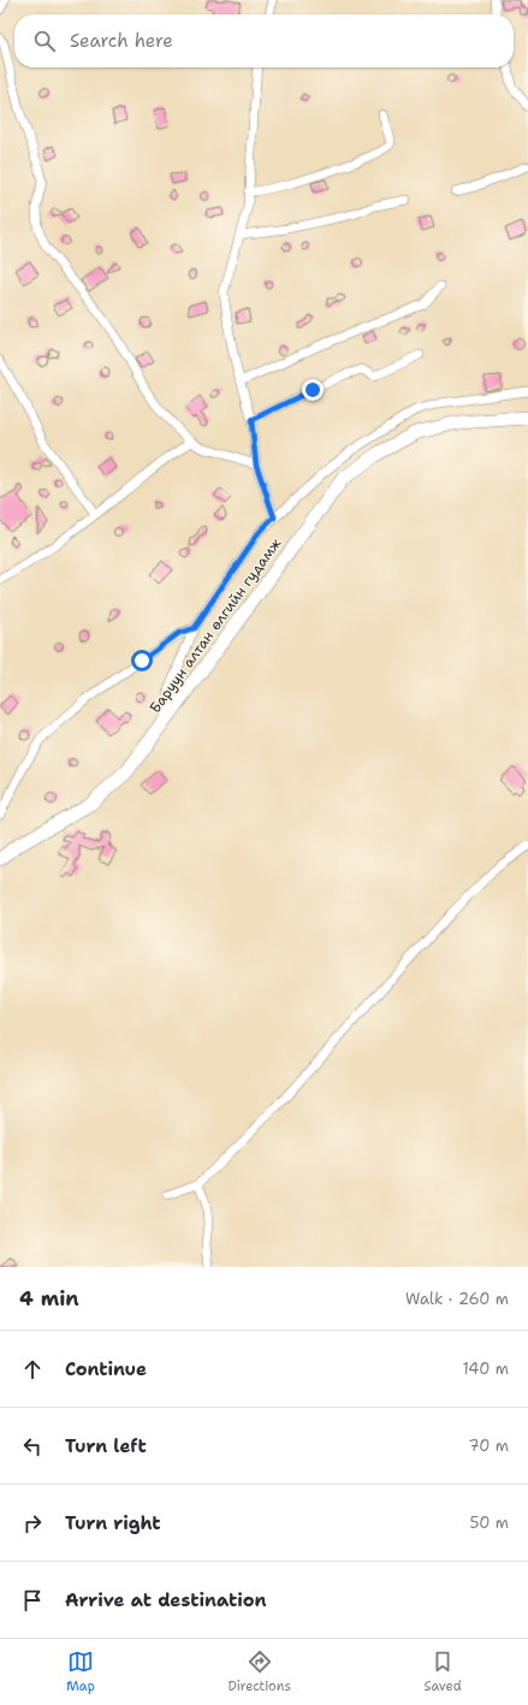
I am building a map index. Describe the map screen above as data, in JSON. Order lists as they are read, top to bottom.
{
  "streets": {
    "main road": ["Баруун алтан өлгийн гудамж"]
  },
  "page": {
    "search": "Search here",
    "heading": ["4 min", "Walk · 260 m"],
    "list": [
      ["Continue", "140 m"],
      ["Turn left", "70 m"],
      ["Turn right", "50 m"],
      "Arrive at destination"
    ],
    "nav": ["Map", "Directions", "Saved"]
  }
}
